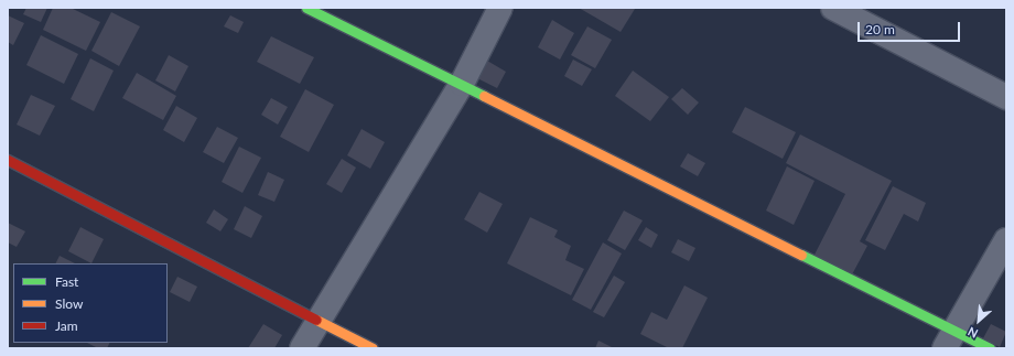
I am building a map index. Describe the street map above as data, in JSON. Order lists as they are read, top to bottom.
{
  "legend": ["Fast", "Slow", "Jam"],
  "scale_bar": "20 m",
  "north": "bottom left"
}
